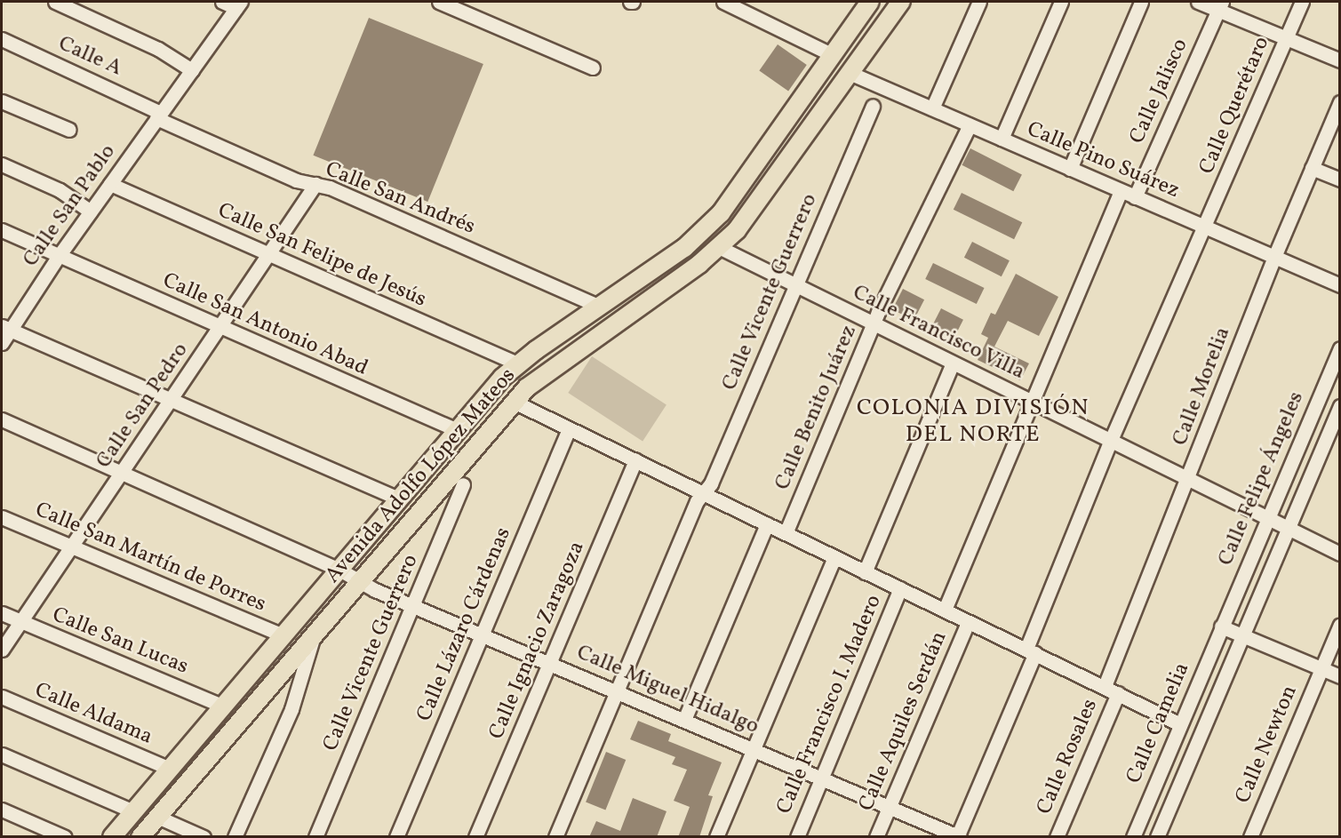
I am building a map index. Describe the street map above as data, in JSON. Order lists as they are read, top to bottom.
{
  "streets": {
    "main road": ["Avenida Adolfo López Mateos"],
    "street": [
      "Calle A",
      "Calle Jalisco",
      "Calle Querétaro",
      "Calle Pino Suárez",
      "Calle San Andrés",
      "Calle San Pablo",
      "Calle San Felipe de Jesús",
      "Calle Vicente Guerrero",
      "Calle San Antonio Abad",
      "Calle Francisco Villa",
      "Calle Morelia",
      "Calle San Pedro",
      "Calle Benito Juárez",
      "Calle Felipe Ángeles",
      "Calle San Martín de Porres",
      "Calle Lázaro Cárdenas",
      "Calle Ignacio Zaragoza",
      "Calle San Lucas",
      "Calle Miguel Hidalgo",
      "Calle Francisco I. Madero",
      "Calle Aldama",
      "Calle Aquiles Serdán",
      "Calle Camelia",
      "Calle Newton",
      "Calle Rosales"
    ]
  },
  "crossings": [
    ["Calle A", "Calle San Andrés"],
    ["Calle A", "Calle San Pablo"],
    ["Calle Jalisco", "Calle Pino Suárez"],
    ["Calle Querétaro", "Calle Pino Suárez"],
    ["Calle Pino Suárez", "Calle Morelia"],
    ["Calle Pino Suárez", "Calle Benito Juárez"],
    ["Calle Pino Suárez", "Avenida Adolfo López Mateos"],
    ["Calle San Andrés", "Calle San Pablo"],
    ["Calle San Andrés", "Calle San Pedro"],
    ["Calle San Andrés", "Avenida Adolfo López Mateos"],
    ["Calle San Pablo", "Calle San Felipe de Jesús"],
    ["Calle San Pablo", "Calle San Antonio Abad"],
    ["Calle San Felipe de Jesús", "Calle San Pedro"],
    ["Calle San Felipe de Jesús", "Avenida Adolfo López Mateos"],
    ["Calle Vicente Guerrero", "Calle Francisco Villa"],
    ["Calle Vicente Guerrero", "Calle Miguel Hidalgo"],
    ["Calle San Antonio Abad", "Calle San Pedro"],
    ["Calle San Antonio Abad", "Avenida Adolfo López Mateos"],
    ["Calle Francisco Villa", "Calle Morelia"],
    ["Calle Francisco Villa", "Calle Benito Juárez"],
    ["Calle Francisco Villa", "Avenida Adolfo López Mateos"],
    ["Calle Francisco Villa", "Calle Felipe Ángeles"],
    ["Calle San Pedro", "Calle San Martín de Porres"],
    ["Calle San Pedro", "Calle San Lucas"],
    ["Calle San Pedro", "Calle Miguel Hidalgo"],
    ["Avenida Adolfo López Mateos", "Calle San Martín de Porres"],
    ["Avenida Adolfo López Mateos", "Calle San Lucas"],
    ["Avenida Adolfo López Mateos", "Calle Miguel Hidalgo"],
    ["Avenida Adolfo López Mateos", "Calle Aldama"],
    ["Calle Felipe Ángeles", "Calle Camelia"],
    ["Calle Lázaro Cárdenas", "Calle Miguel Hidalgo"],
    ["Calle Ignacio Zaragoza", "Calle Miguel Hidalgo"],
    ["Calle Miguel Hidalgo", "Calle Francisco I. Madero"],
    ["Calle Miguel Hidalgo", "Calle Aquiles Serdán"]
  ],
  "districts": ["COLONIA DIVISIÓN DEL NORTE"]
}
